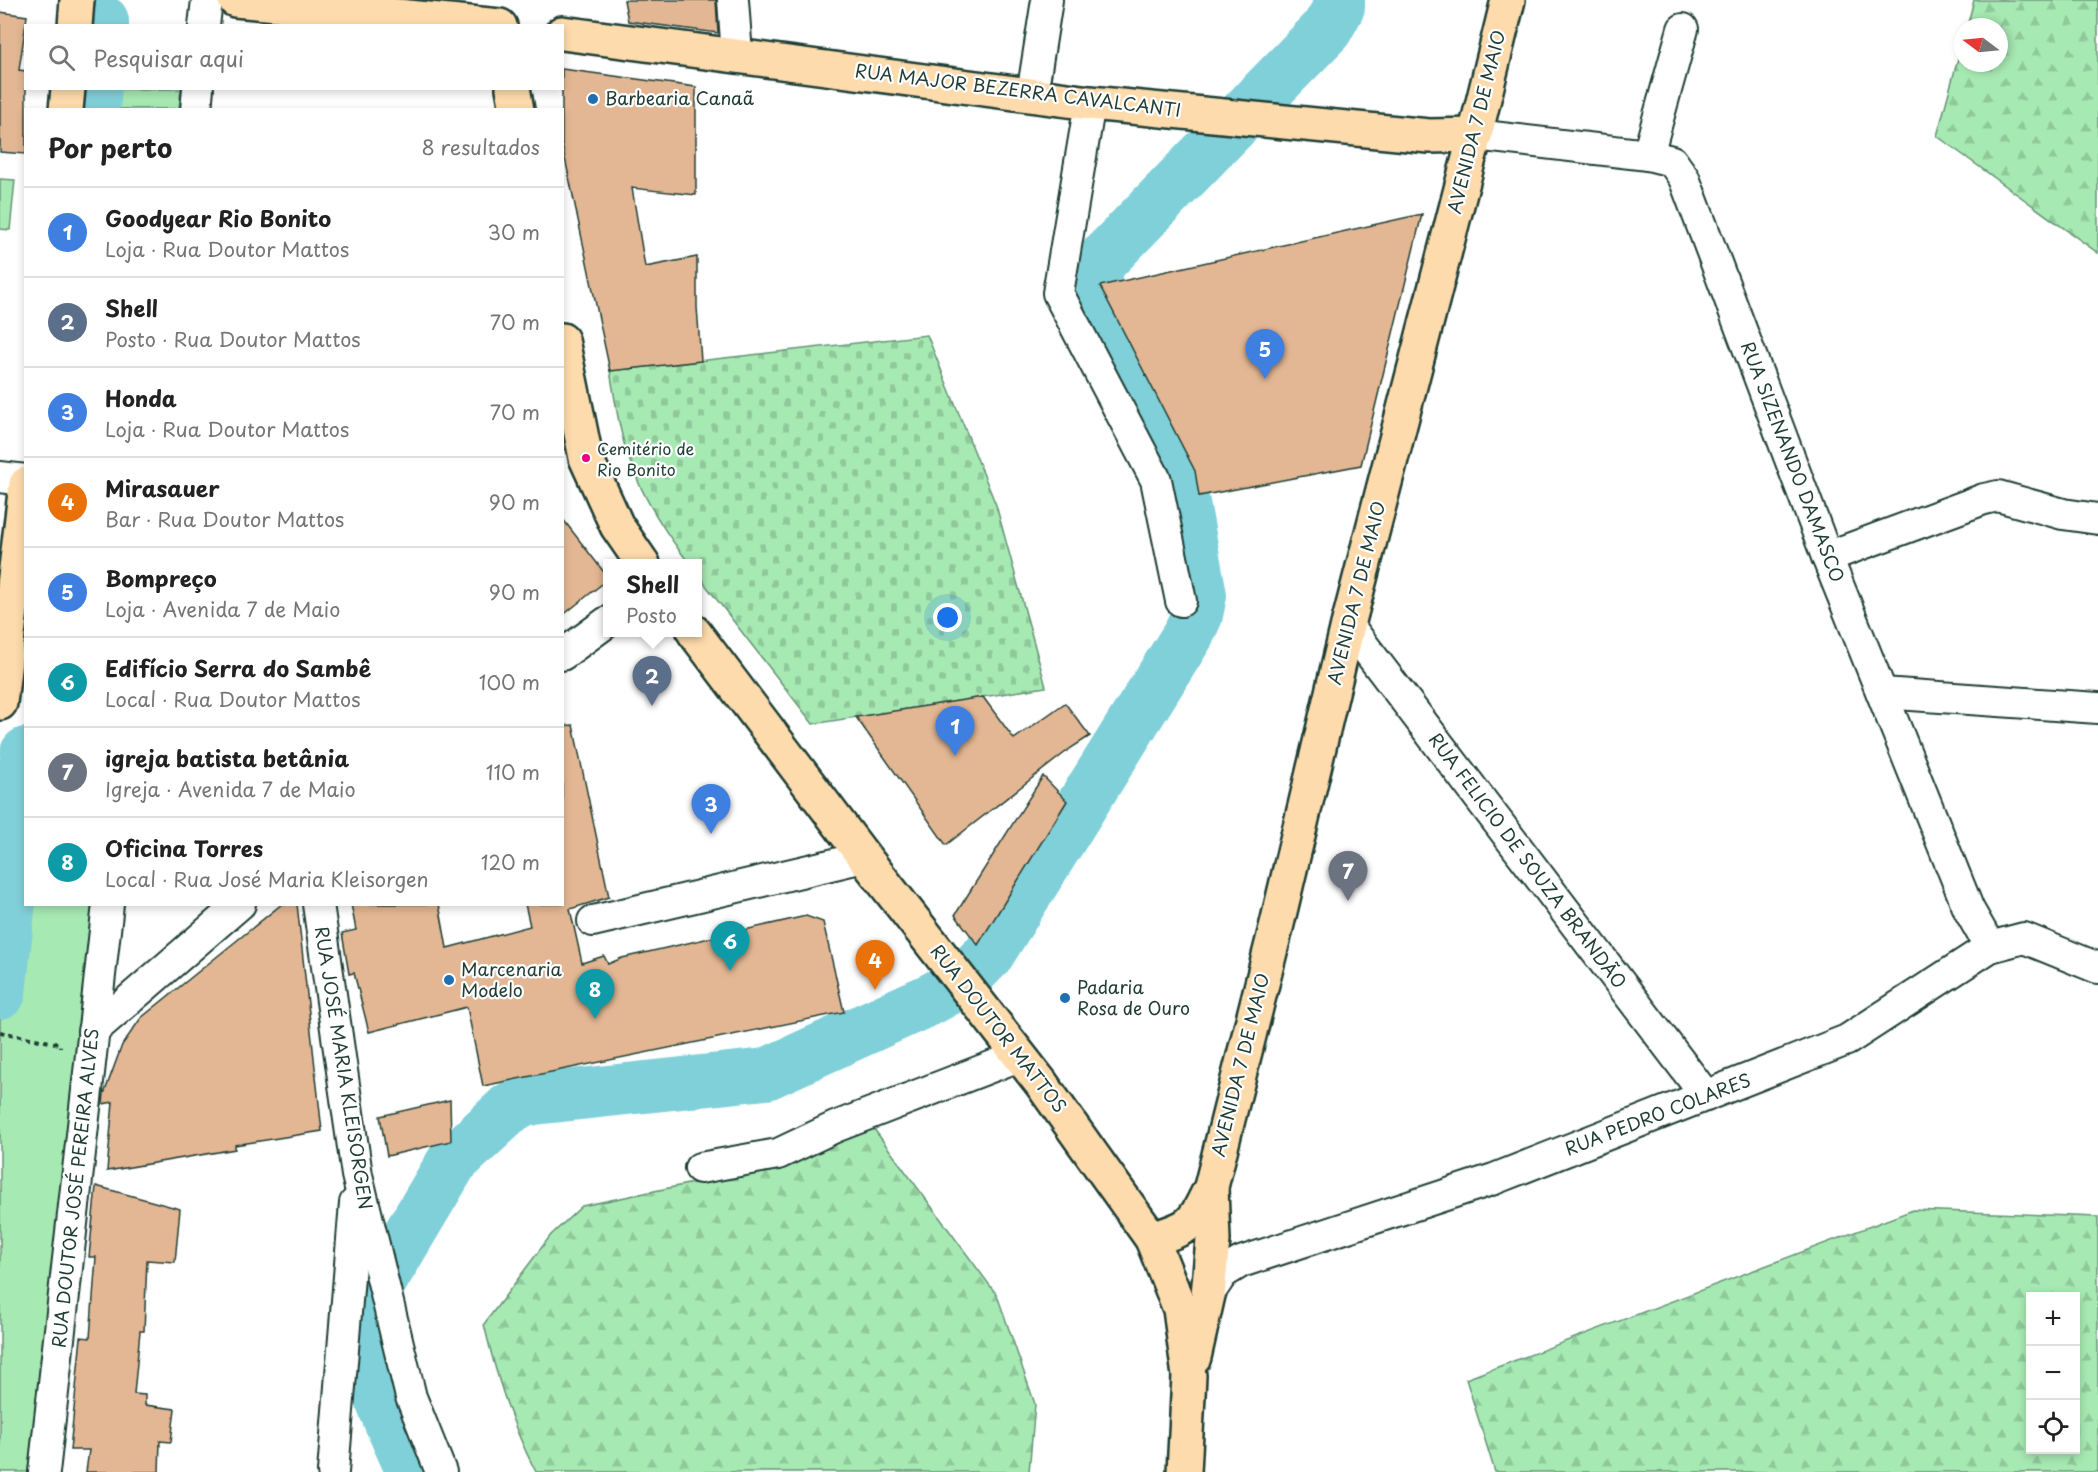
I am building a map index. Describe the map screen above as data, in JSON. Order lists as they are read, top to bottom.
{
  "streets": {
    "main road": ["RUA MAJOR BEZERRA CAVALCANTI", "AVENIDA 7 DE MAIO", "RUA DOUTOR MATTOS"],
    "street": [
      "RUA SIZENANDO DAMASCO",
      "RUA FELICIO DE SOUZA BRANDÃO",
      "RUA JOSÉ MARIA KLEISORGEN",
      "RUA PEDRO COLARES",
      "RUA DOUTOR JOSÉ PEREIRA ALVES"
    ]
  },
  "crossings": [
    ["RUA MAJOR BEZERRA CAVALCANTI", "AVENIDA 7 DE MAIO"],
    ["RUA MAJOR BEZERRA CAVALCANTI", "RUA SIZENANDO DAMASCO"],
    ["AVENIDA 7 DE MAIO", "RUA SIZENANDO DAMASCO"],
    ["AVENIDA 7 DE MAIO", "RUA FELICIO DE SOUZA BRANDÃO"],
    ["AVENIDA 7 DE MAIO", "RUA DOUTOR MATTOS"],
    ["AVENIDA 7 DE MAIO", "RUA PEDRO COLARES"],
    ["RUA SIZENANDO DAMASCO", "RUA PEDRO COLARES"],
    ["RUA FELICIO DE SOUZA BRANDÃO", "RUA PEDRO COLARES"]
  ],
  "places": [
    "Barbearia Canaã",
    "Cemitério de Rio Bonito",
    "Marcenaria Modelo",
    "Padaria Rosa de Ouro"
  ],
  "north": "left",
  "page": {
    "search": "Pesquisar aqui",
    "heading": ["Por perto", "8 resultados"],
    "list": [
      {
        "mark": "1",
        "name": "Goodyear Rio Bonito",
        "note": "Loja · Rua Doutor Mattos",
        "value": "30 m"
      },
      {
        "mark": "2",
        "name": "Shell",
        "note": "Posto · Rua Doutor Mattos",
        "value": "70 m"
      },
      {
        "mark": "3",
        "name": "Honda",
        "note": "Loja · Rua Doutor Mattos",
        "value": "70 m"
      },
      {
        "mark": "4",
        "name": "Mirasauer",
        "note": "Bar · Rua Doutor Mattos",
        "value": "90 m"
      },
      {
        "mark": "5",
        "name": "Bompreço",
        "note": "Loja · Avenida 7 de Maio",
        "value": "90 m"
      },
      {
        "mark": "6",
        "name": "Edifício Serra do Sambê",
        "note": "Local · Rua Doutor Mattos",
        "value": "100 m"
      },
      {
        "mark": "7",
        "name": "igreja batista betânia",
        "note": "Igreja · Avenida 7 de Maio",
        "value": "110 m"
      },
      {
        "mark": "8",
        "name": "Oficina Torres",
        "note": "Local · Rua José Maria Kleisorgen",
        "value": "120 m"
      }
    ],
    "pins": [
      "5",
      "2",
      "1",
      "3",
      "7",
      "6",
      "4",
      "8"
    ],
    "popup": ["Shell", "Posto"],
    "map_buttons": ["+", "−"]
  }
}
